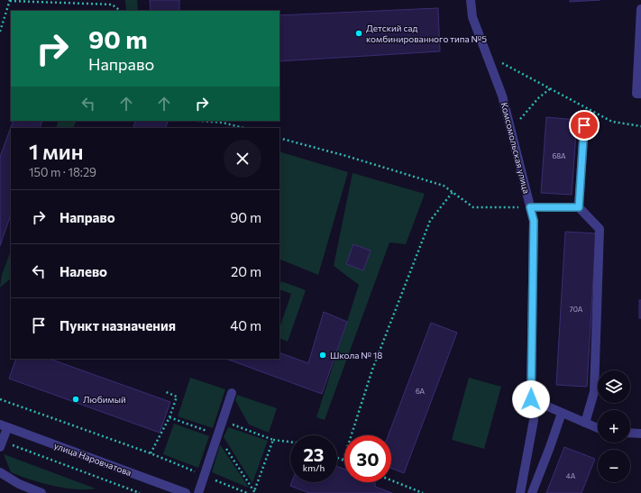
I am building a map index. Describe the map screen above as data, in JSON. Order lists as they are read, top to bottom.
{
  "streets": {
    "street": ["Комсомольская улица", "улица Наровчатова"]
  },
  "places": ["Детский сад комбинированного типа №5", "Школа № 18", "Любимый"],
  "house_numbers": [
    "68А",
    "70А",
    "6А",
    "4А"
  ],
  "page": {
    "turn": ["90 m", "Направо"],
    "heading": ["1 мин", "150 m · 18:29"],
    "list": [
      {
        "name": "Направо",
        "value": "90 m"
      },
      {
        "name": "Налево",
        "value": "20 m"
      },
      {
        "name": "Пункт назначения",
        "value": "40 m"
      }
    ],
    "map_buttons": ["+", "−"],
    "speed": "23 km/h",
    "limit": "30"
  }
}
